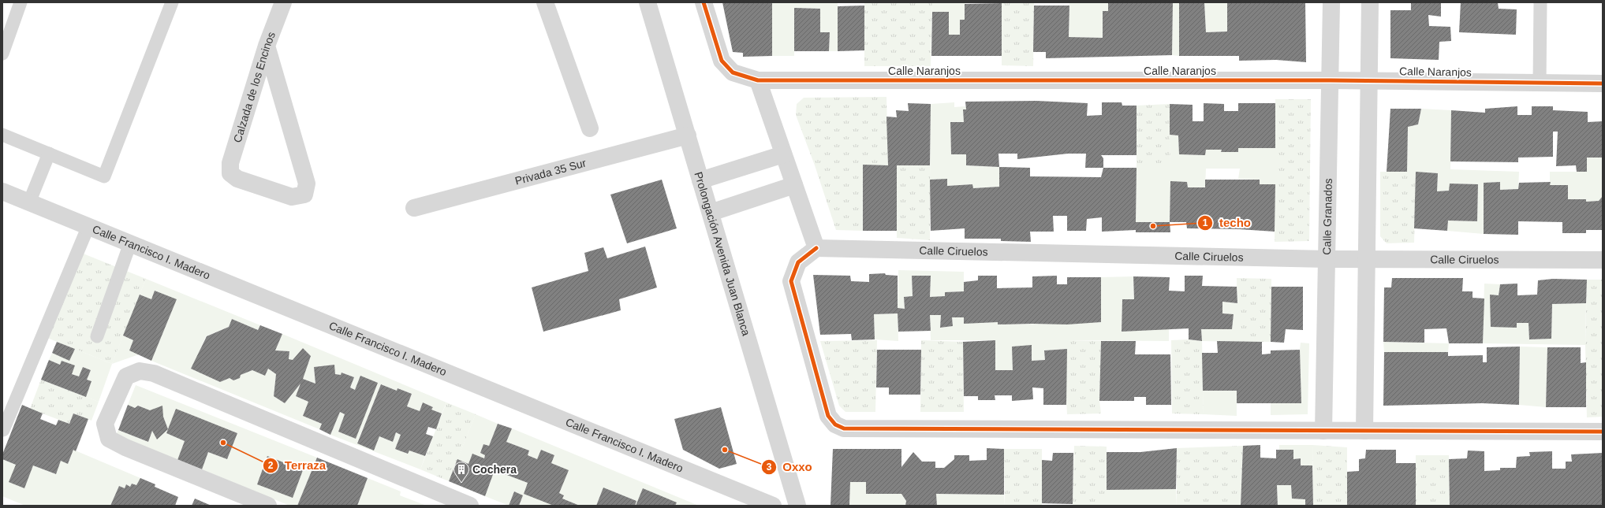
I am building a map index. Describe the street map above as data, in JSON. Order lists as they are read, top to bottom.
{
  "streets": {
    "street": [
      "Calle Naranjos",
      "Calzada de los Encinos",
      "Privada 35 Sur",
      "Calle Granados",
      "Calle Ciruelos",
      "Calle Francisco I. Madero",
      "Prolongación Avenida Juan Blanca"
    ]
  },
  "crossings": [
    ["Calle Naranjos", "Calle Granados"],
    ["Privada 35 Sur", "Prolongación Avenida Juan Blanca"],
    ["Calle Granados", "Calle Ciruelos"]
  ],
  "places": {
    "other": ["techo", "Terraza", "Oxxo"],
    "building": ["Cochera"]
  }
}
